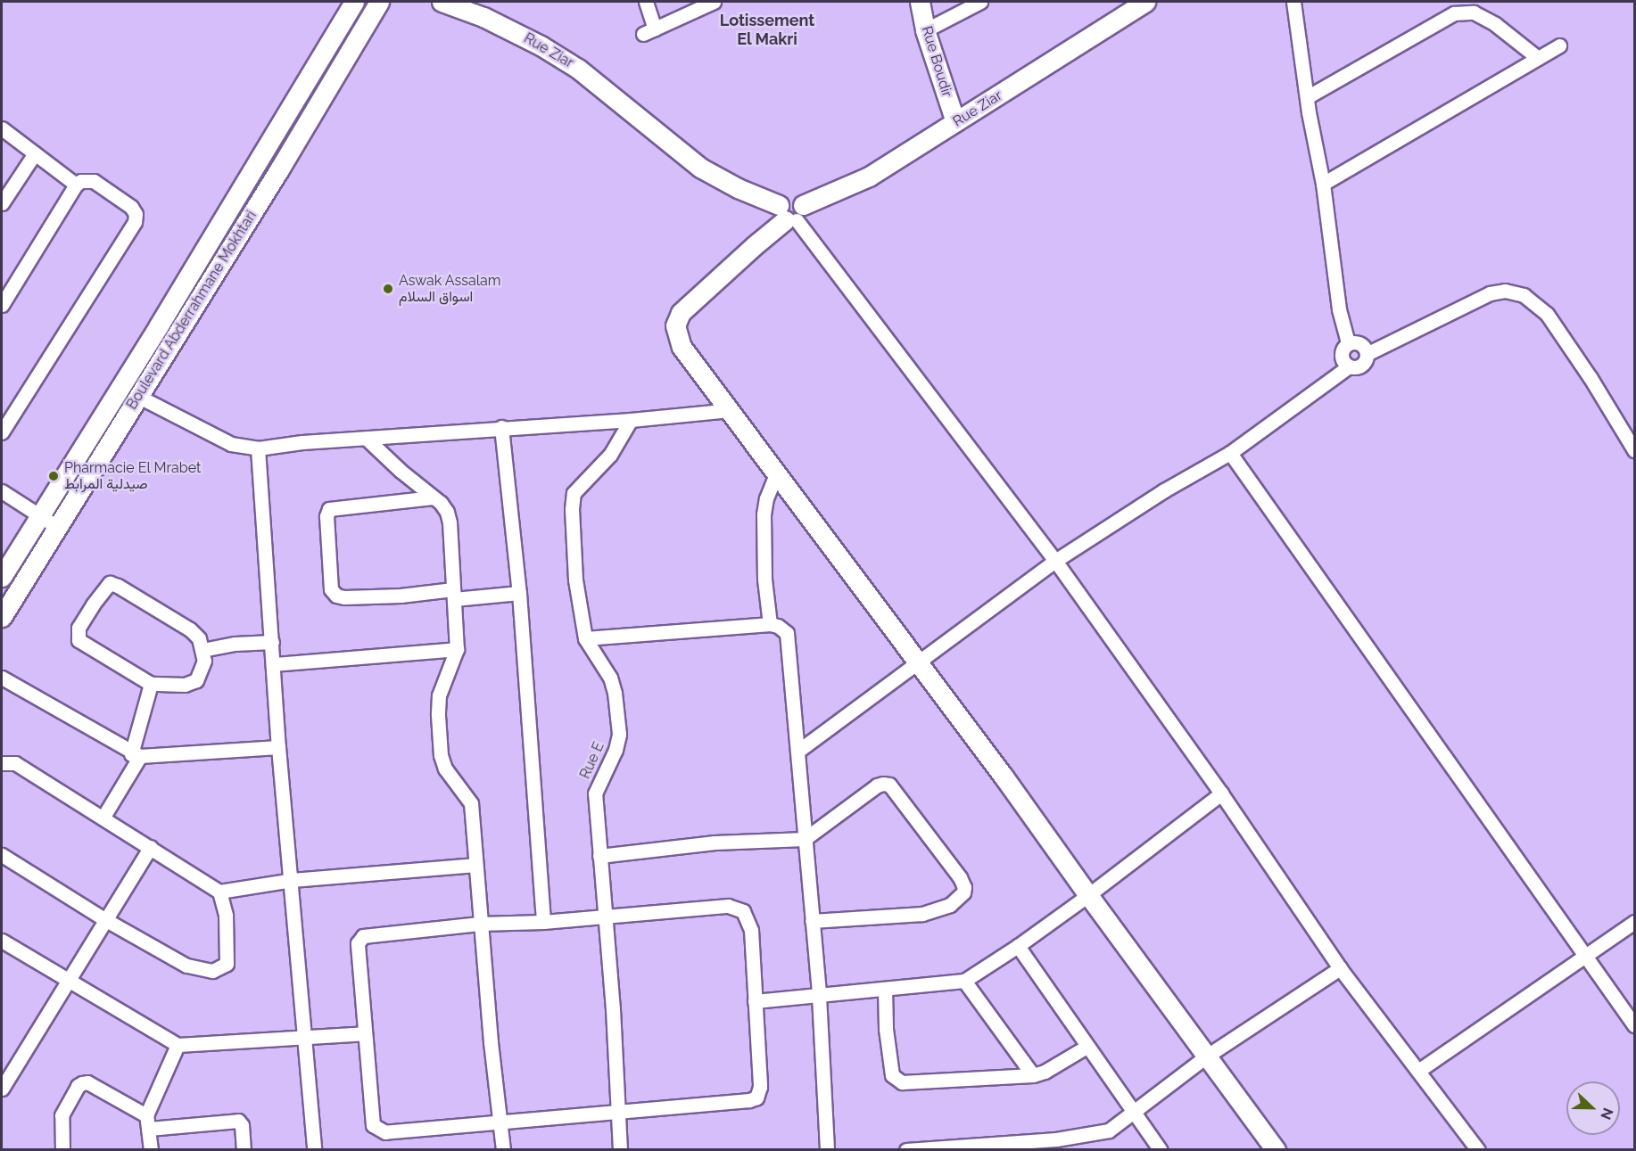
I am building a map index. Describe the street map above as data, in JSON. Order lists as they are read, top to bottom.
{
  "streets": {
    "main road": ["Rue Ziar", "Rue Boudir", "Boulevard Abderrahmane Mokhtari"],
    "street": ["Rue E"]
  },
  "crossings": [
    ["Rue Ziar", "Rue Boudir"]
  ],
  "districts": ["Lotissement El Makri"],
  "places": ["Aswak Assalam اسواق السلام", "Pharmacie El Mrabet صيدلية المرابط"],
  "north": "right"
}
